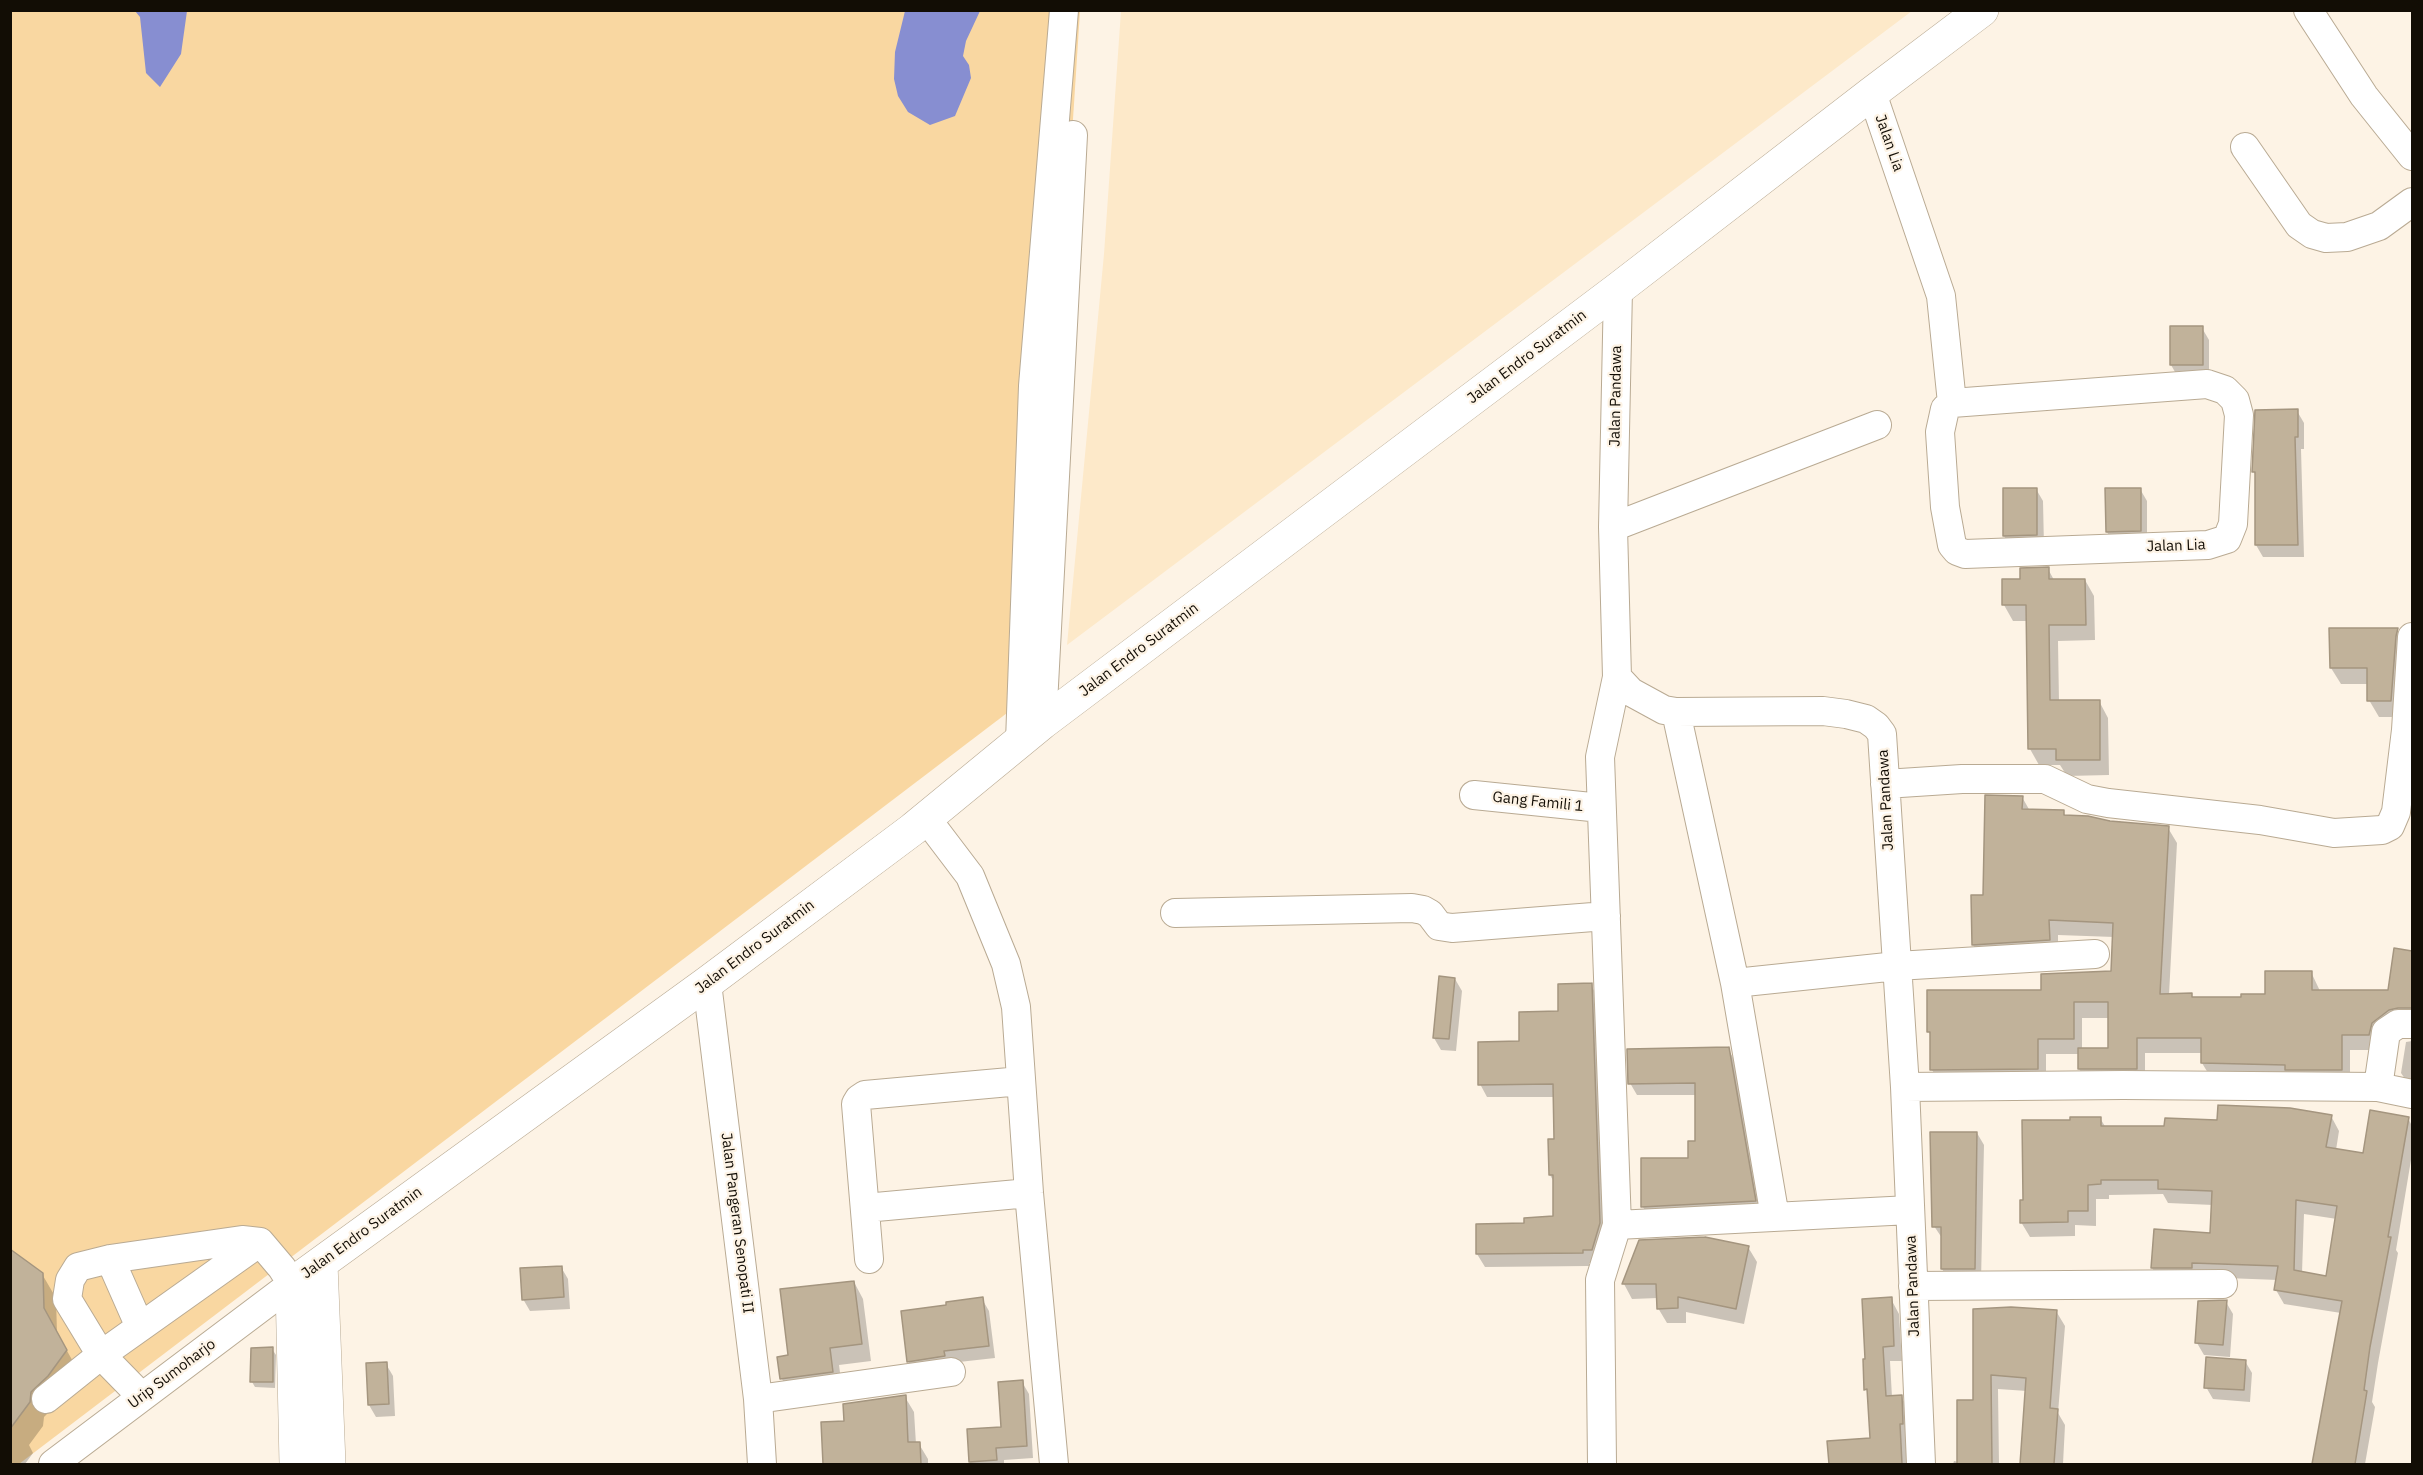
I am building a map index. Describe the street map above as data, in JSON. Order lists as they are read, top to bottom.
{
  "streets": {
    "main road": ["Jalan Endro Suratmin"],
    "street": [
      "Jalan Lia",
      "Jalan Pandawa",
      "Gang Famili 1",
      "Jalan Pangeran Senopati II",
      "Urip Sumoharjo"
    ]
  },
  "crossings": [
    ["Jalan Lia", "Jalan Endro Suratmin"],
    ["Jalan Endro Suratmin", "Jalan Pandawa"],
    ["Jalan Endro Suratmin", "Jalan Pangeran Senopati II"],
    ["Jalan Endro Suratmin", "Urip Sumoharjo"]
  ]
}
